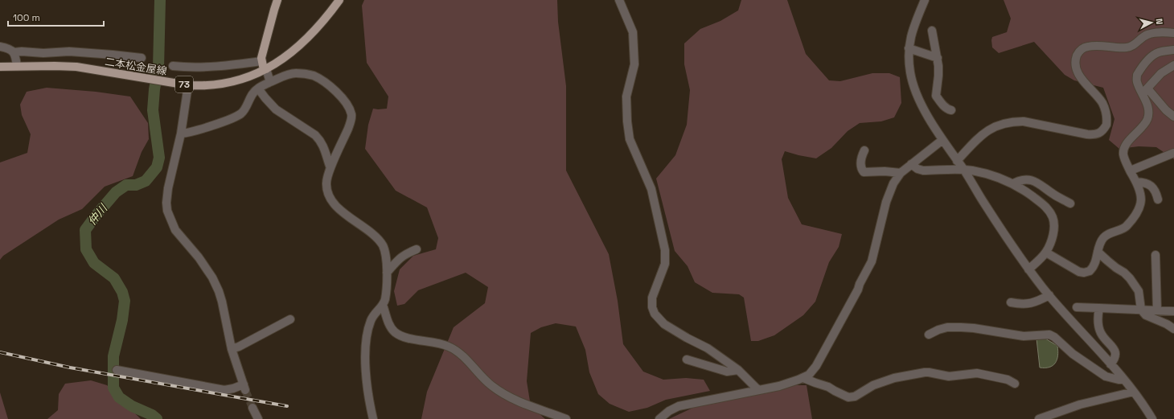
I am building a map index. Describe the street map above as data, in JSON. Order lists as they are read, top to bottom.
{
  "streets": {
    "main road": ["二本松金屋線", "73"]
  },
  "water": ["仲川"],
  "scale_bar": "100 m",
  "north": "right"
}
